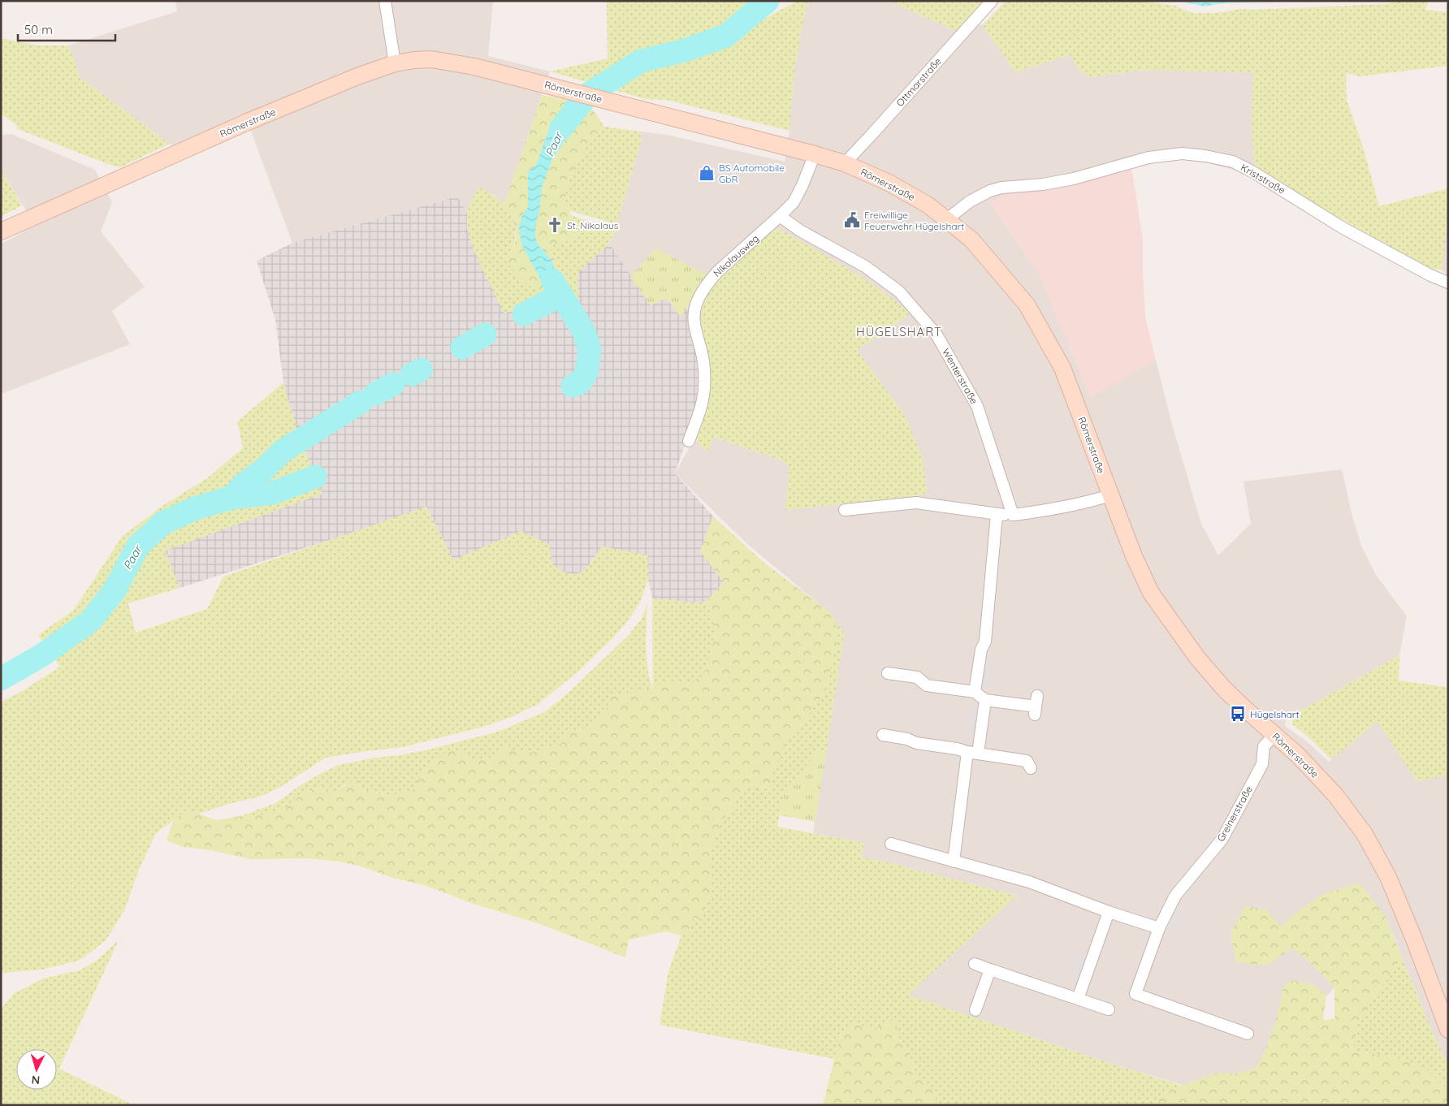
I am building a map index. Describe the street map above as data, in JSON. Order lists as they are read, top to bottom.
{
  "streets": {
    "main road": ["Römerstraße"],
    "street": [
      "Ottmarstraße",
      "Kriststraße",
      "Nikolausweg",
      "Wenterstraße",
      "Greinerstraße"
    ]
  },
  "crossings": [
    ["Ottmarstraße", "Römerstraße"],
    ["Römerstraße", "Kriststraße"],
    ["Römerstraße", "Nikolausweg"],
    ["Römerstraße", "Greinerstraße"],
    ["Nikolausweg", "Wenterstraße"]
  ],
  "districts": ["HÜGELSHART"],
  "water": ["Paar"],
  "places": {
    "shop": ["BS Automobile GbR"],
    "public building": ["Freiwillige Feuerwehr Hügelshart"],
    "church": ["St. Nikolaus"],
    "bus stop": ["Hügelshart"]
  },
  "scale_bar": "50 m",
  "north": "bottom"
}
